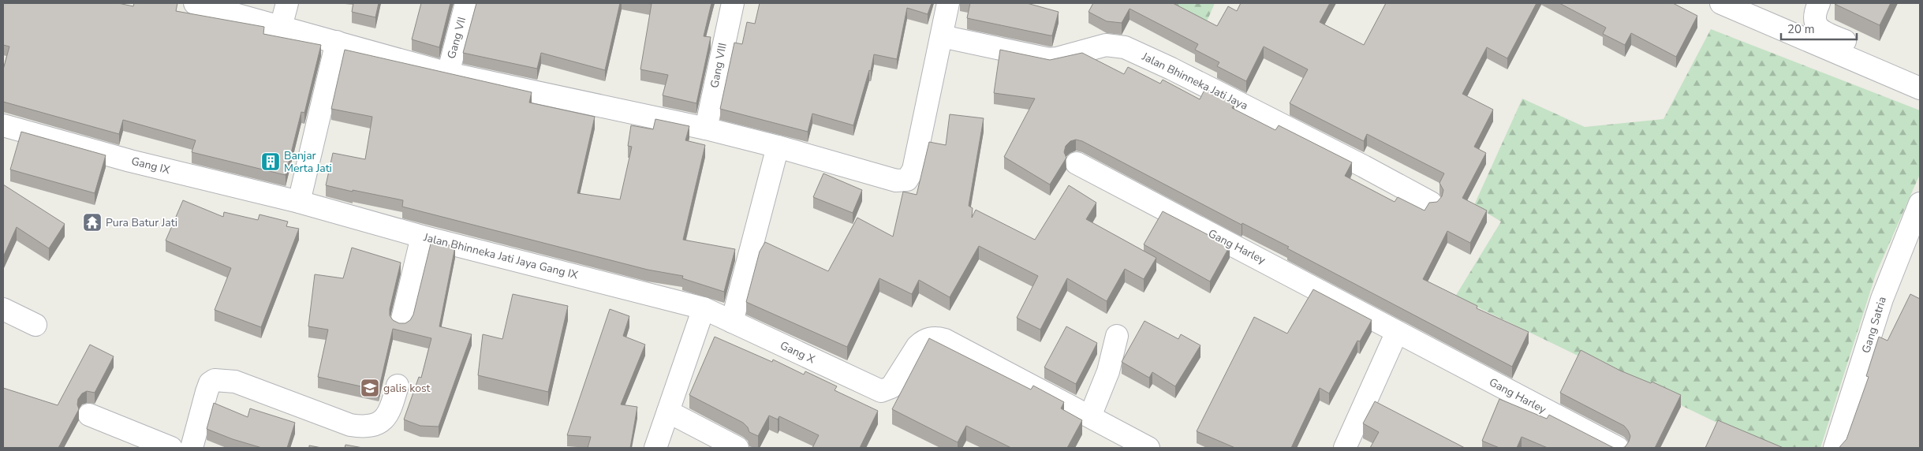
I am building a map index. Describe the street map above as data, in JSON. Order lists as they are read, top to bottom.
{
  "streets": {
    "street": [
      "Gang VII",
      "Gang VIII",
      "Jalan Bhinneka Jati Jaya",
      "Gang IX",
      "Gang Harley",
      "Jalan Bhinneka Jati Jaya Gang IX",
      "Gang Satria",
      "Gang X"
    ]
  },
  "crossings": [
    ["Gang IX", "Jalan Bhinneka Jati Jaya Gang IX"],
    ["Jalan Bhinneka Jati Jaya Gang IX", "Gang X"]
  ],
  "places": {
    "building": ["Banjar Merta Jati"],
    "temple": ["Pura Batur Jati"],
    "school or university": ["galis kost"]
  },
  "scale_bar": "20 m"
}
